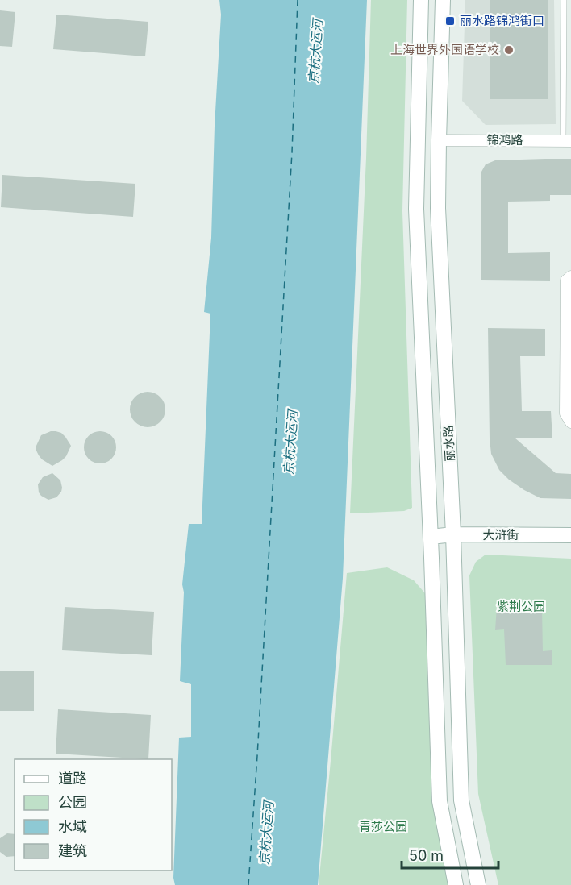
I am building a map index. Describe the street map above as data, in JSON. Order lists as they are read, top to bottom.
{
  "streets": {
    "main road": ["丽水路", "大浒街"],
    "street": ["锦鸿路"]
  },
  "crossings": [
    ["锦鸿路", "丽水路"],
    ["丽水路", "大浒街"]
  ],
  "water": ["京杭大运河"],
  "parks": ["紫荆公园", "青莎公园"],
  "places": {
    "transit": ["丽水路锦鸿街口"],
    "other": ["上海世界外国语学校"]
  },
  "legend": [
    "道路",
    "公园",
    "水域",
    "建筑"
  ],
  "scale_bar": "50 m"
}
